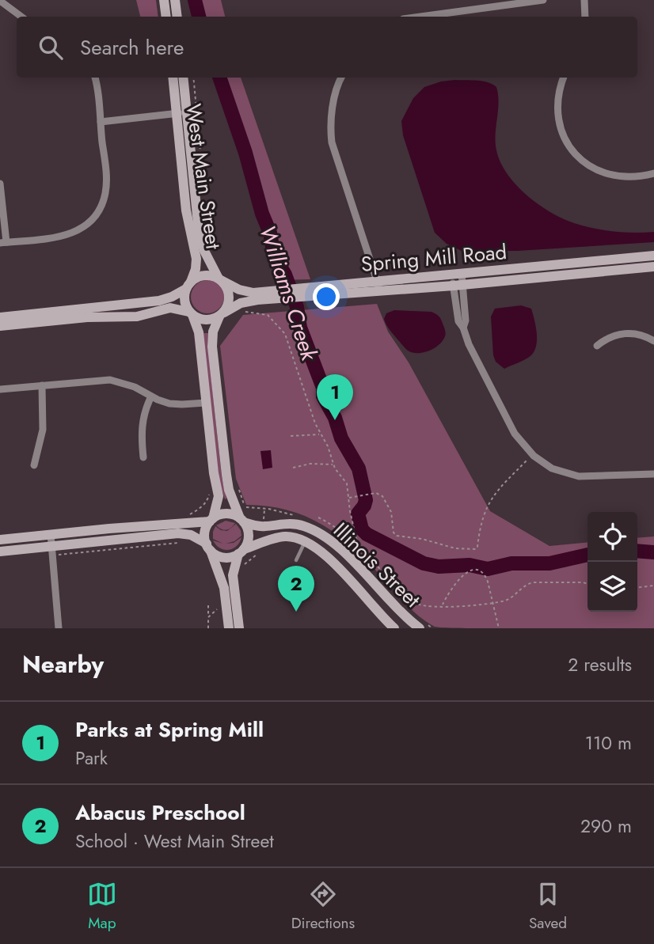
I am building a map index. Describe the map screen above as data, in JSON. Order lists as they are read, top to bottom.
{
  "streets": {
    "street": ["West Main Street", "Spring Mill Road", "Illinois Street"]
  },
  "crossings": [
    ["West Main Street", "Spring Mill Road"]
  ],
  "water": ["Williams Creek"],
  "page": {
    "search": "Search here",
    "pins": ["1", "2"],
    "heading": ["Nearby", "2 results"],
    "list": [
      {
        "mark": "1",
        "name": "Parks at Spring Mill",
        "note": "Park",
        "value": "110 m"
      },
      {
        "mark": "2",
        "name": "Abacus Preschool",
        "note": "School · West Main Street",
        "value": "290 m"
      }
    ],
    "nav": ["Map", "Directions", "Saved"]
  }
}
